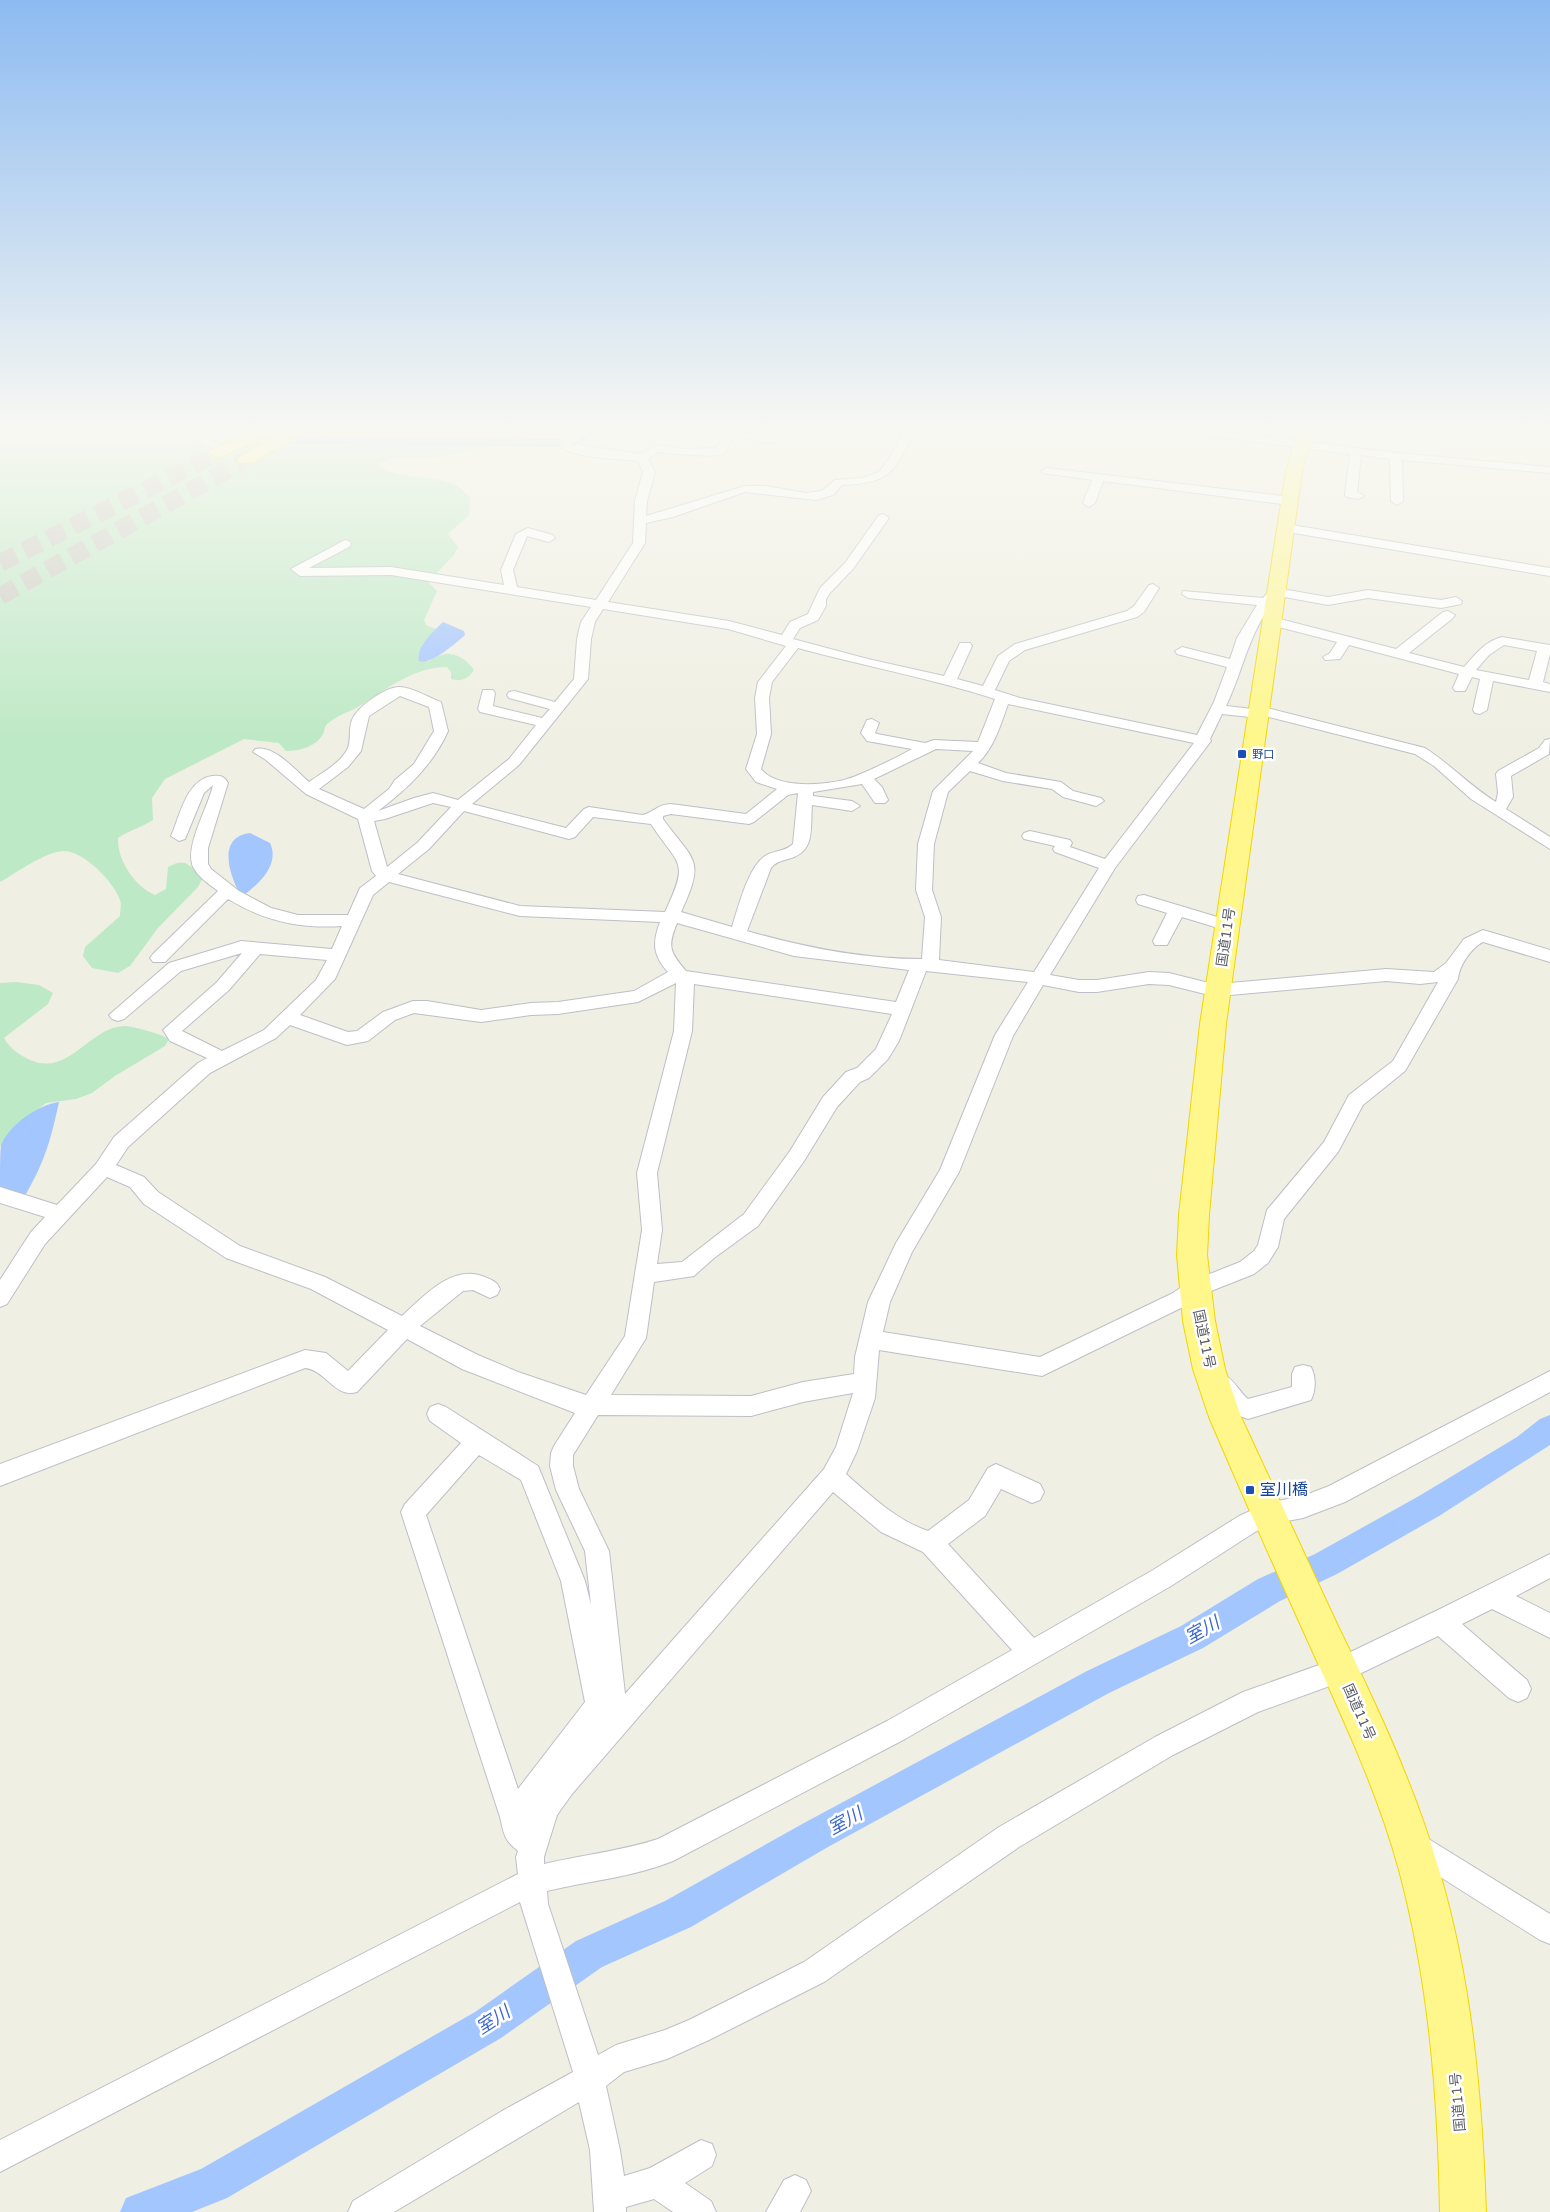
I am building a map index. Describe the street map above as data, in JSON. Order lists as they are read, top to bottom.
{
  "streets": {
    "highway": ["国道11号"]
  },
  "water": ["室川"],
  "places": {
    "transit": ["野口", "室川橋"]
  }
}
